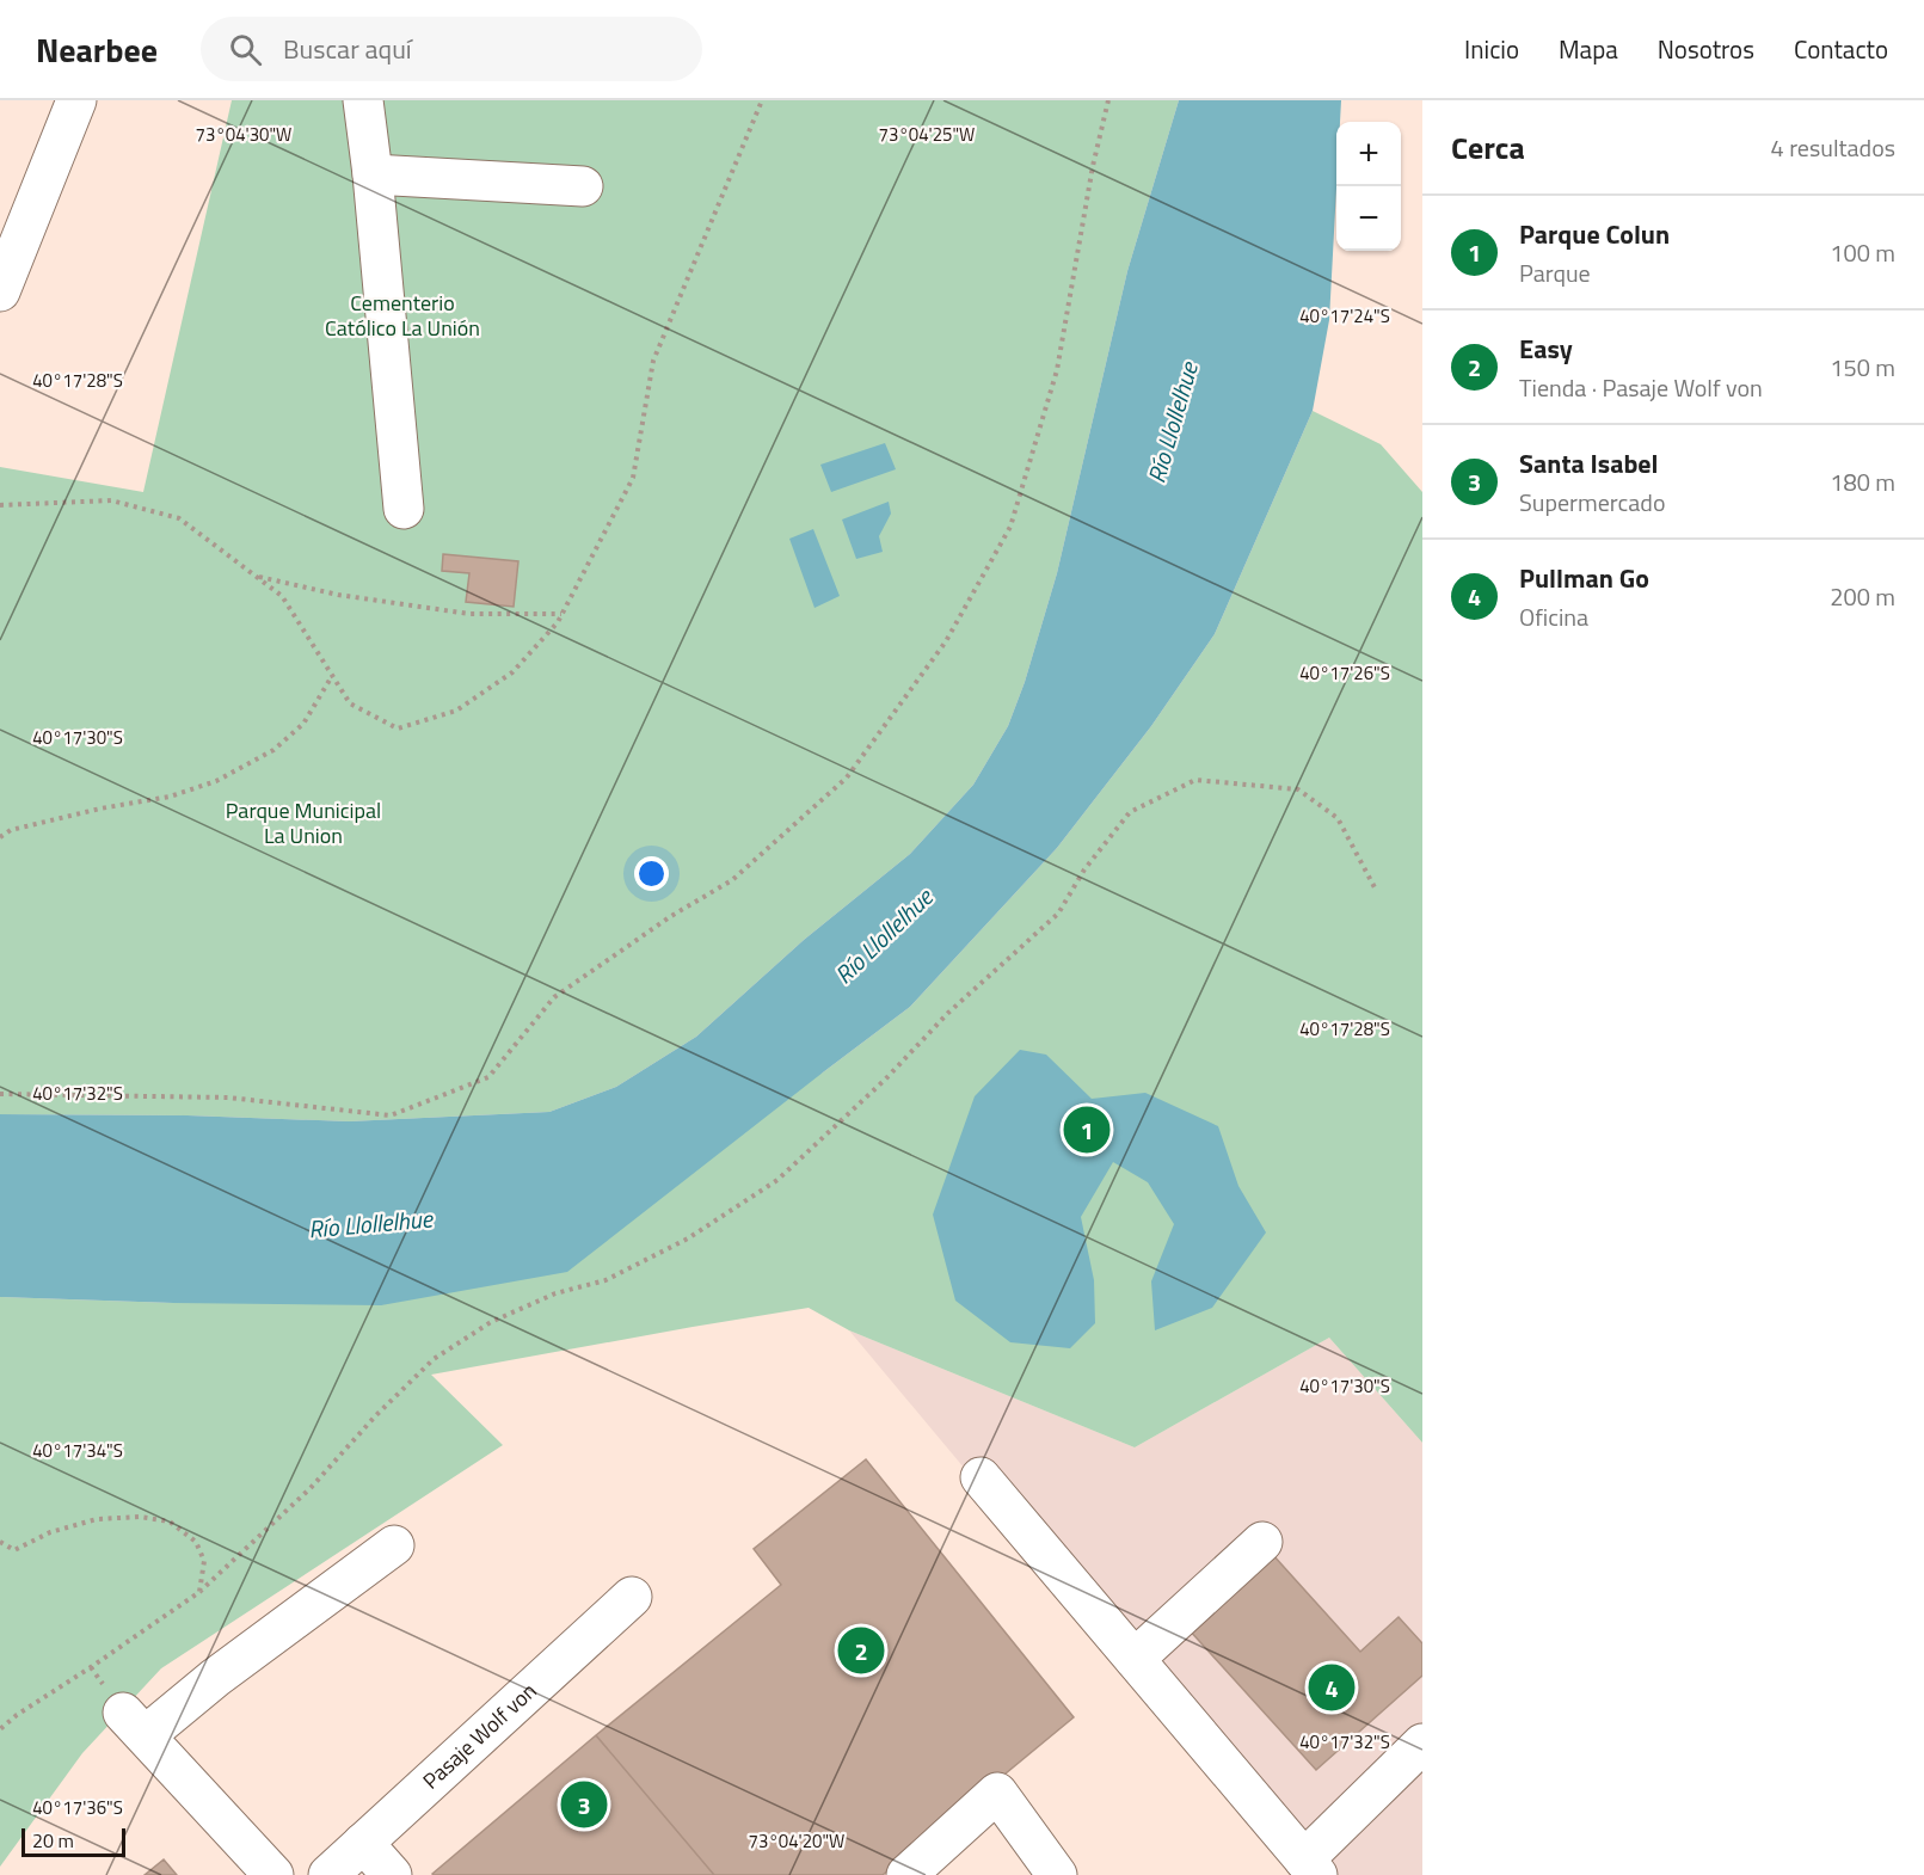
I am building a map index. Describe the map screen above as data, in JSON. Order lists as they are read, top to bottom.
{
  "streets": {
    "street": ["Pasaje Wolf von"]
  },
  "water": ["Río Llollelhue"],
  "parks": ["Cementerio Católico La Unión", "Parque Municipal La Union"],
  "scale_bar": "20 m",
  "page": {
    "header": "Nearbee",
    "search": "Buscar aquí",
    "nav": [
      "Inicio",
      "Mapa",
      "Nosotros",
      "Contacto"
    ],
    "heading": ["Cerca", "4 resultados"],
    "map_buttons": ["+", "−"],
    "list": [
      {
        "mark": "1",
        "name": "Parque Colun",
        "note": "Parque",
        "value": "100 m"
      },
      {
        "mark": "2",
        "name": "Easy",
        "note": "Tienda · Pasaje Wolf von",
        "value": "150 m"
      },
      {
        "mark": "3",
        "name": "Santa Isabel",
        "note": "Supermercado",
        "value": "180 m"
      },
      {
        "mark": "4",
        "name": "Pullman Go",
        "note": "Oficina",
        "value": "200 m"
      }
    ],
    "pins": [
      "1",
      "2",
      "4",
      "3"
    ],
    "scale": "20 m"
  },
  "coordinates": [
    "73°04'30\"W",
    "73°04'25\"W",
    "40°17'24\"S",
    "40°17'28\"S",
    "40°17'26\"S",
    "40°17'30\"S",
    "40°17'32\"S",
    "40°17'34\"S",
    "40°17'36\"S",
    "73°04'20\"W"
  ]
}
